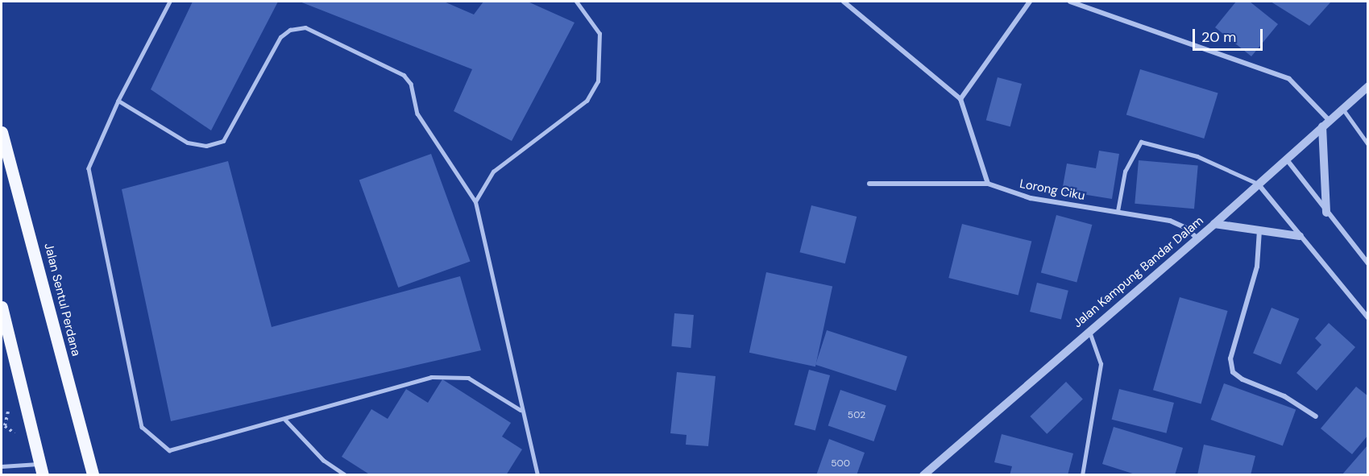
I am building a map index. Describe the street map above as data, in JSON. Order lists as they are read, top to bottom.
{
  "streets": {
    "main road": ["Jalan Sentul Perdana"],
    "street": ["Lorong Ciku", "Jalan Kampung Bandar Dalam"]
  },
  "crossings": [
    ["Lorong Ciku", "Jalan Kampung Bandar Dalam"]
  ],
  "house_numbers": ["502", "500"],
  "scale_bar": "20 m"
}
